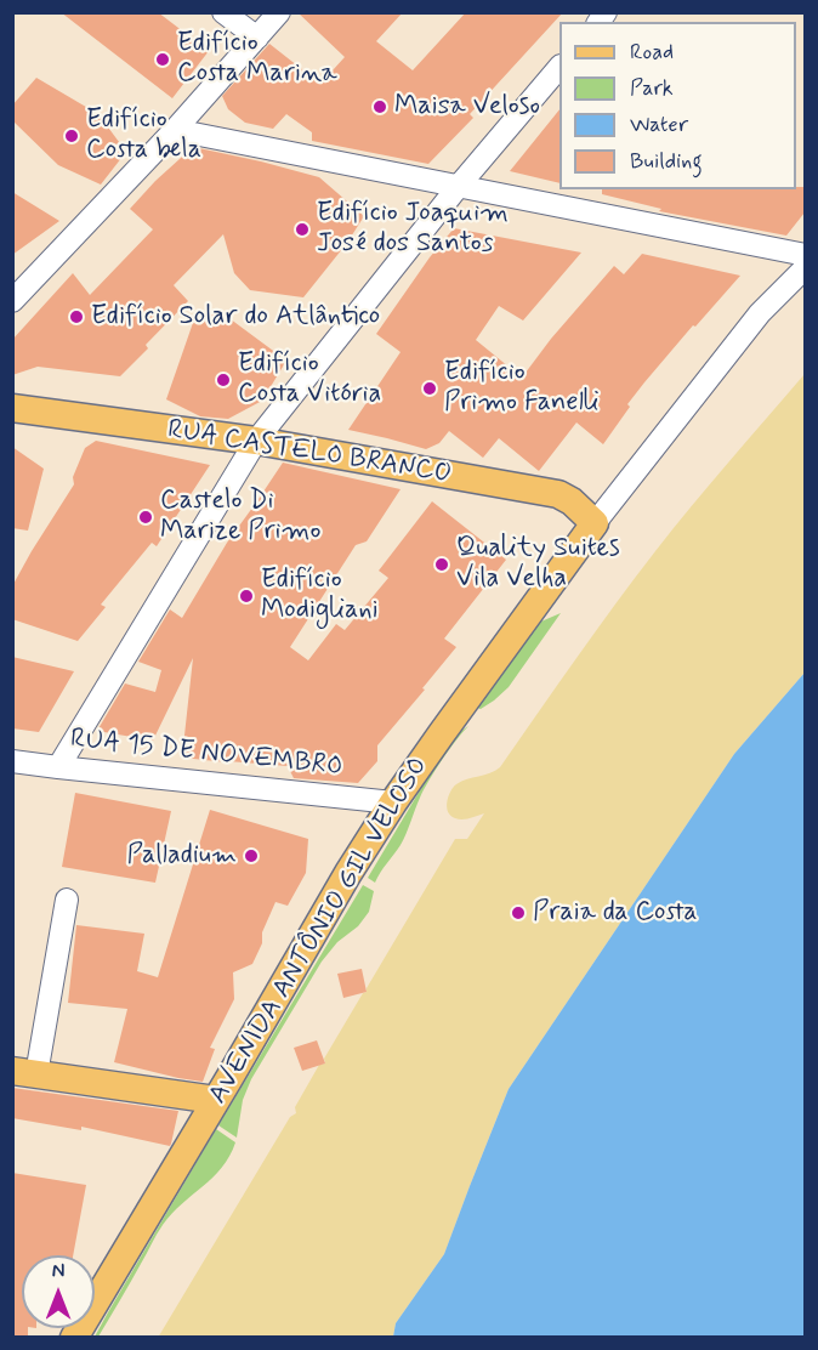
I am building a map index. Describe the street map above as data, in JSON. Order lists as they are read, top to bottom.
{
  "streets": {
    "main road": ["RUA CASTELO BRANCO", "AVENIDA ANTÔNIO GIL VELOSO"],
    "street": ["RUA 15 DE NOVEMBRO"]
  },
  "crossings": [
    ["RUA CASTELO BRANCO", "AVENIDA ANTÔNIO GIL VELOSO"],
    ["RUA 15 DE NOVEMBRO", "AVENIDA ANTÔNIO GIL VELOSO"]
  ],
  "places": [
    "Edifício Costa Marina",
    "Maisa Veloso",
    "Edifício Costa bela",
    "Edifício Joaquim José dos Santos",
    "Edifício Solar do Atlântico",
    "Edifício Costa Vitória",
    "Edifício Primo Fanelli",
    "Castelo Di Marize Primo",
    "Quality Suites Vila Velha",
    "Edifício Modigliani",
    "Palladium",
    "Praia da Costa"
  ],
  "legend": [
    "Road",
    "Park",
    "Water",
    "Building"
  ],
  "north": "top"
}
